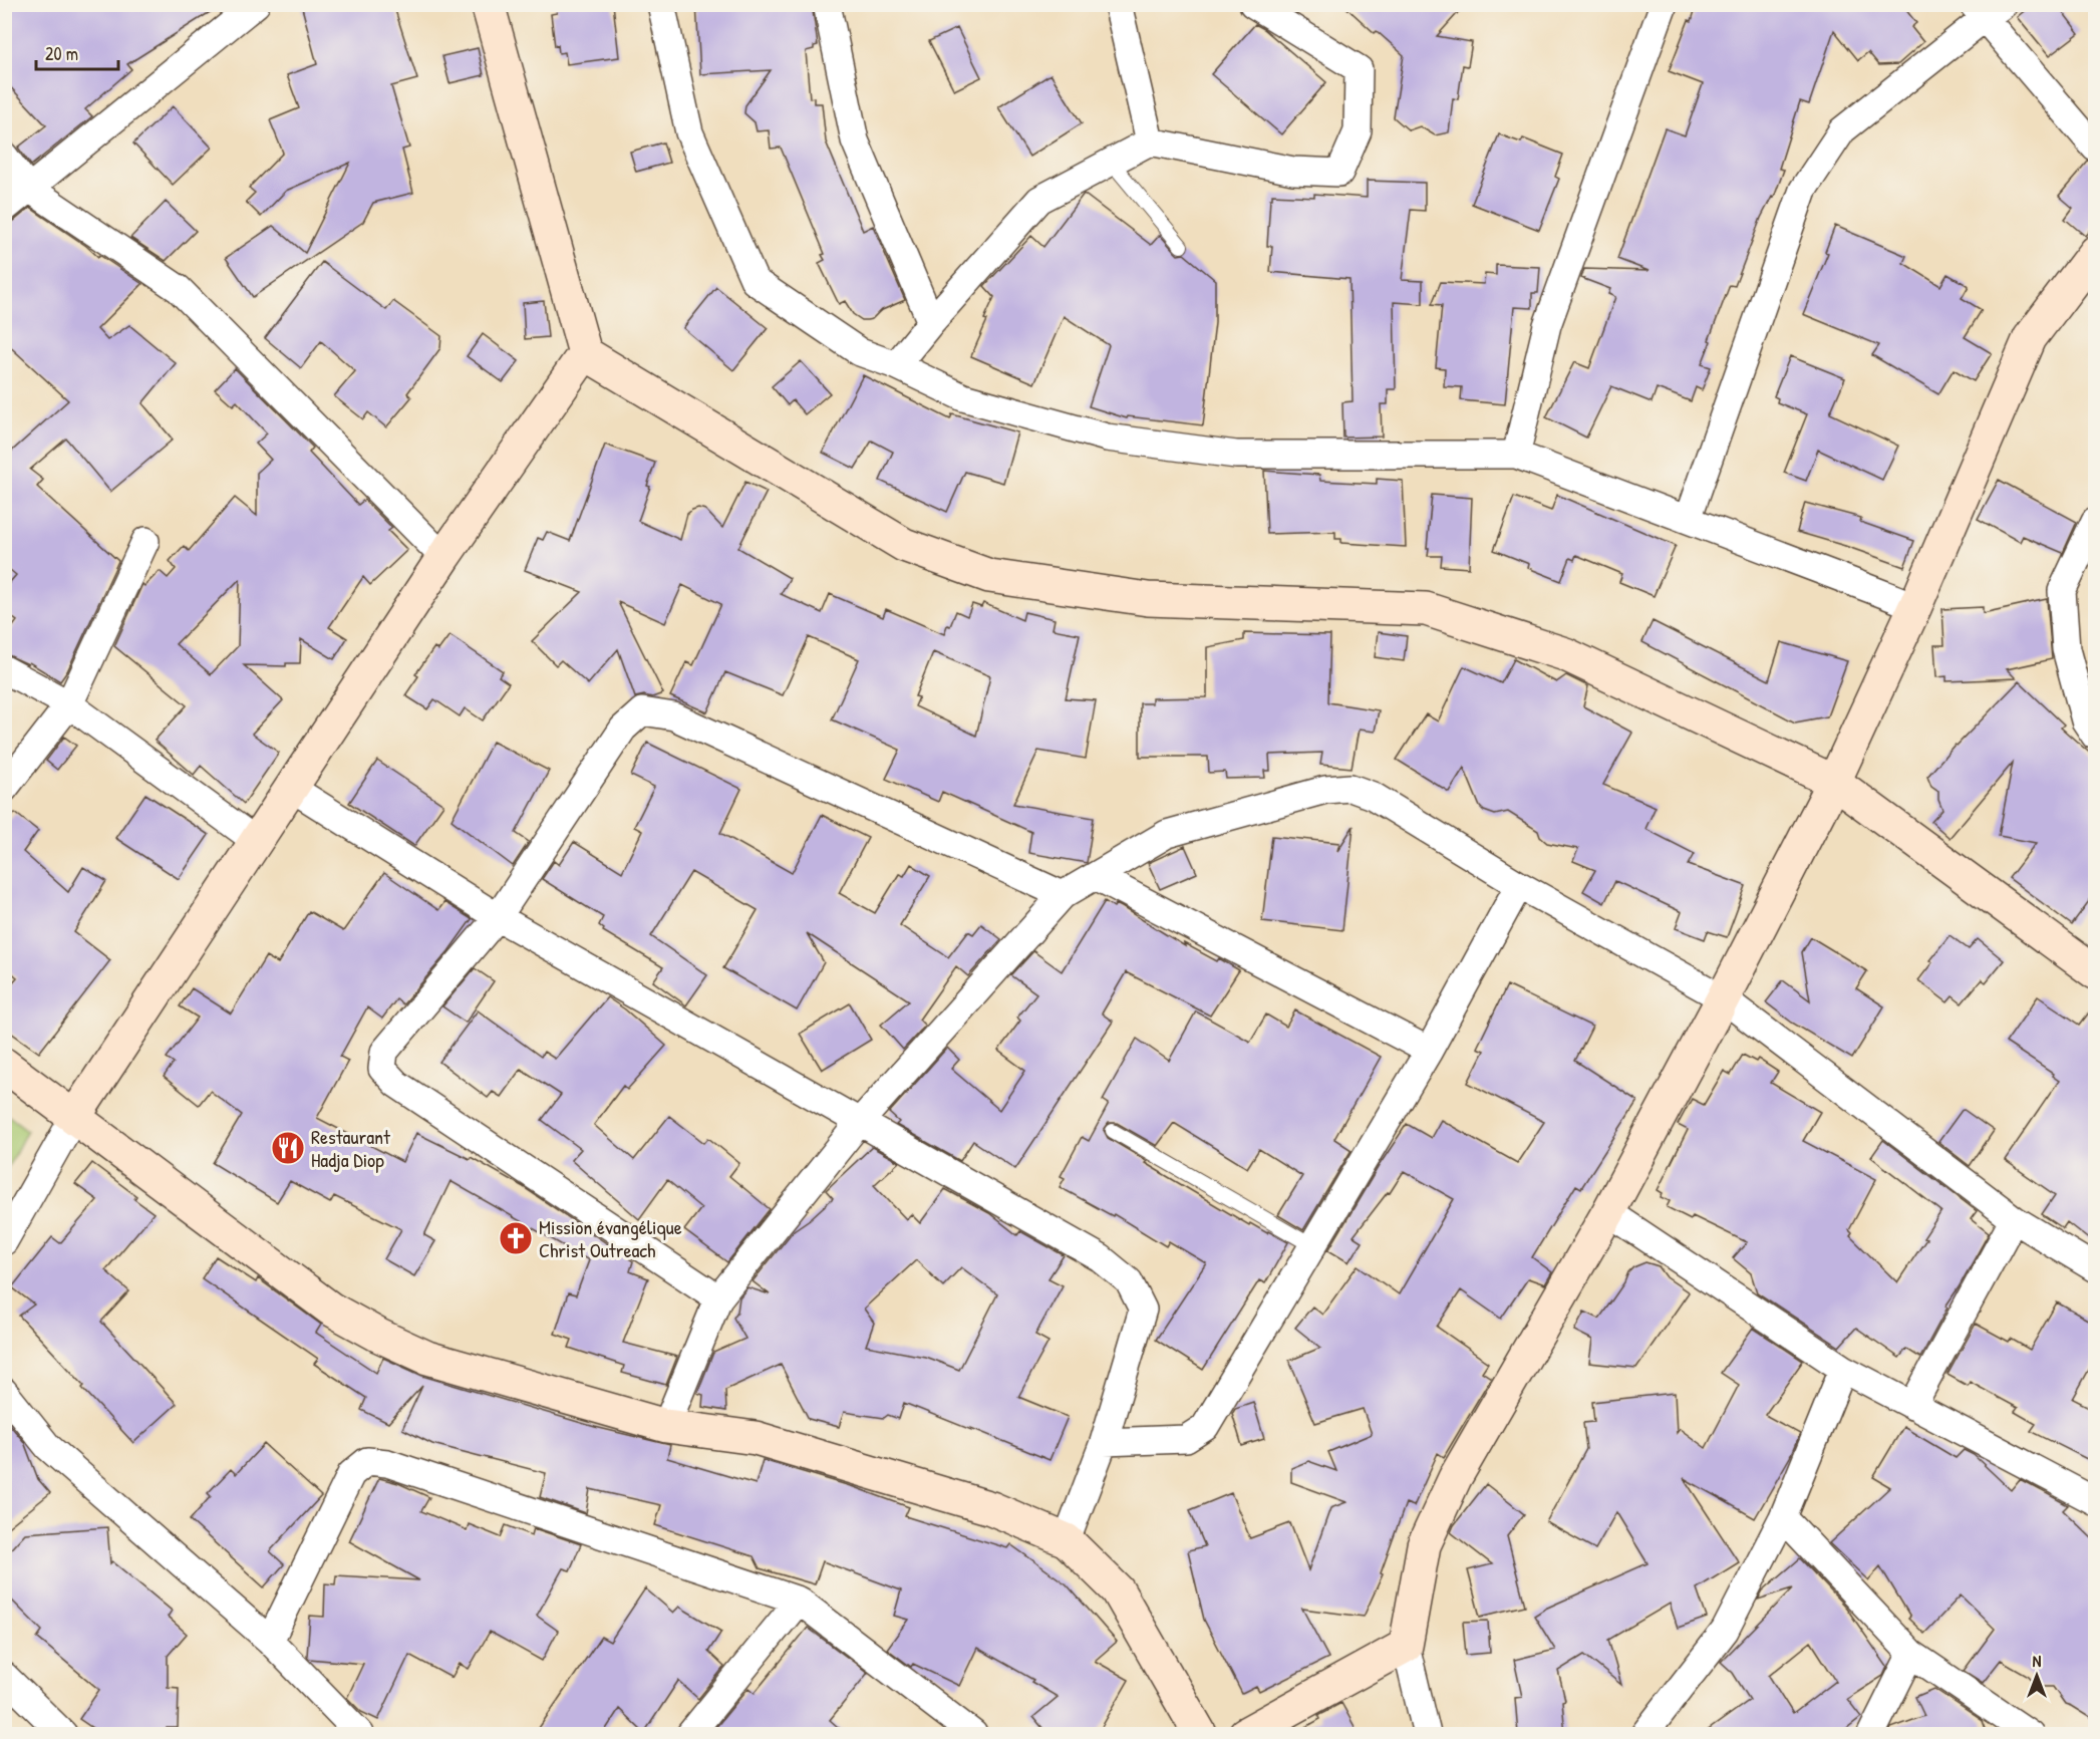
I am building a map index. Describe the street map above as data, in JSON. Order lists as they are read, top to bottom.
{
  "places": {
    "restaurant": ["Restaurant Hadja Diop"],
    "church": ["Mission évangélique Christ Outreach"]
  },
  "scale_bar": "20 m",
  "north": "top"
}
